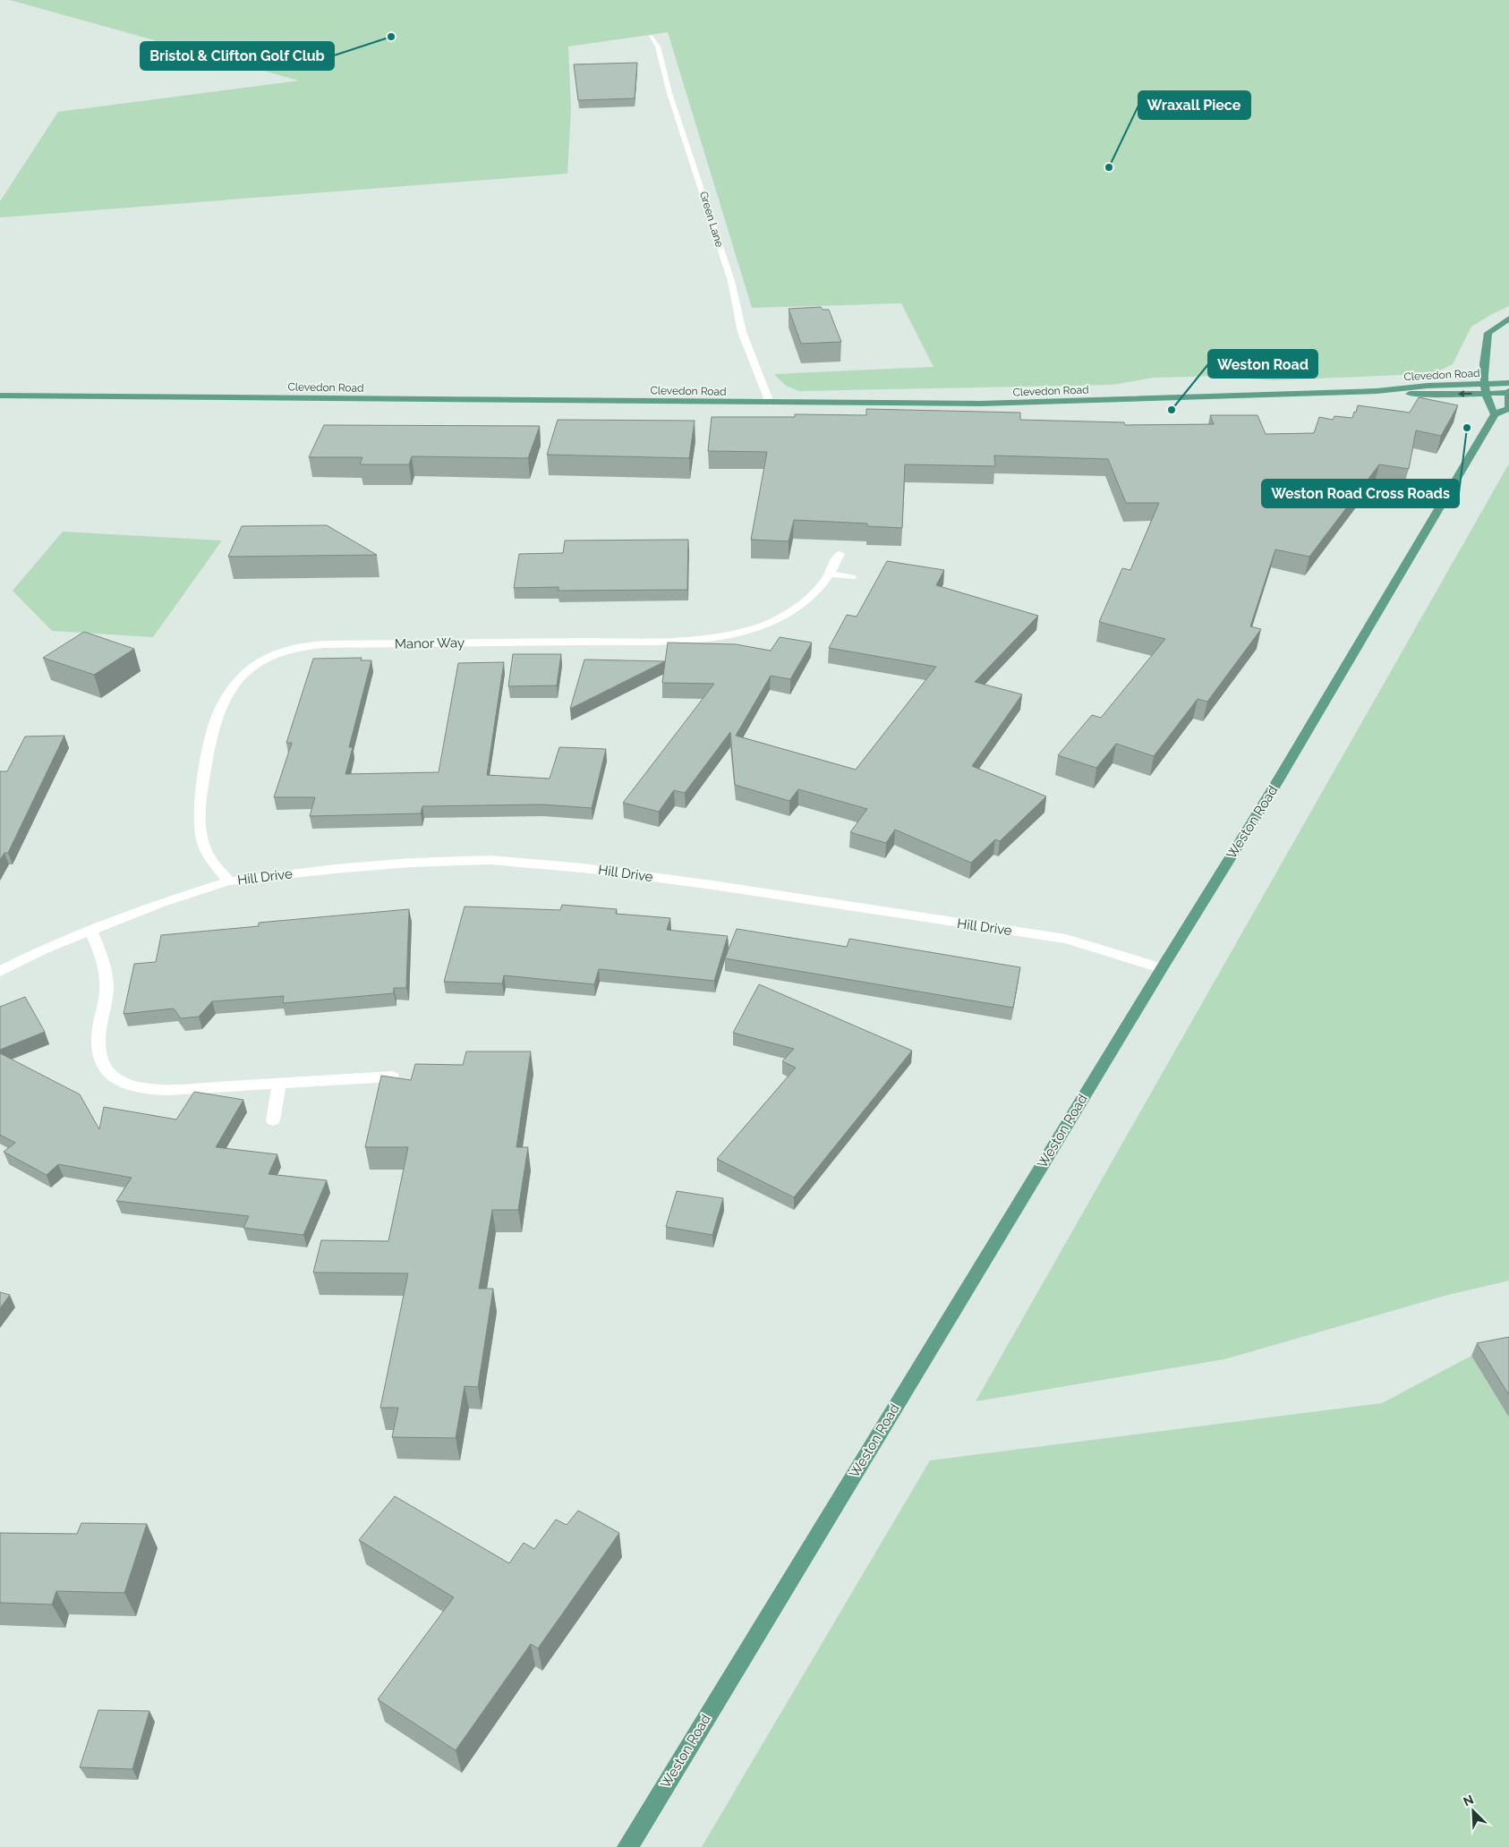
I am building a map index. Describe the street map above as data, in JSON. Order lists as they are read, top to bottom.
{
  "streets": {
    "main road": ["Clevedon Road", "Weston Road"],
    "street": ["Green Lane", "Manor Way", "Hill Drive"]
  },
  "crossings": [
    ["Green Lane", "Clevedon Road"],
    ["Clevedon Road", "Weston Road"],
    ["Manor Way", "Hill Drive"],
    ["Weston Road", "Hill Drive"]
  ],
  "places": [
    "Bristol & Clifton Golf Club",
    "Wraxall Piece",
    "Weston Road",
    "Weston Road Cross Roads"
  ],
  "north": "top left"
}
